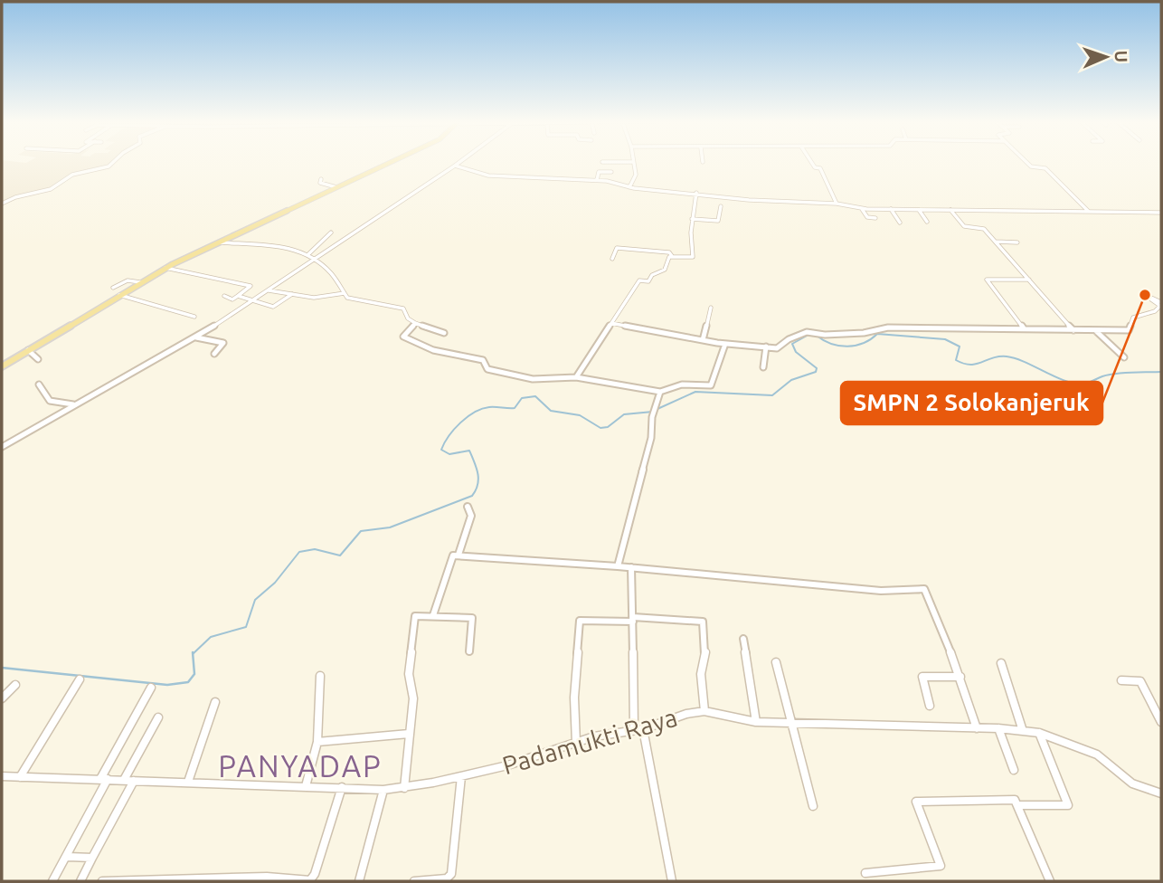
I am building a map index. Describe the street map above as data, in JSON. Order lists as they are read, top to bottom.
{
  "streets": {
    "street": ["Padamukti Raya"]
  },
  "districts": ["PANYADAP"],
  "places": ["SMPN 2 Solokanjeruk"],
  "north": "right"
}
